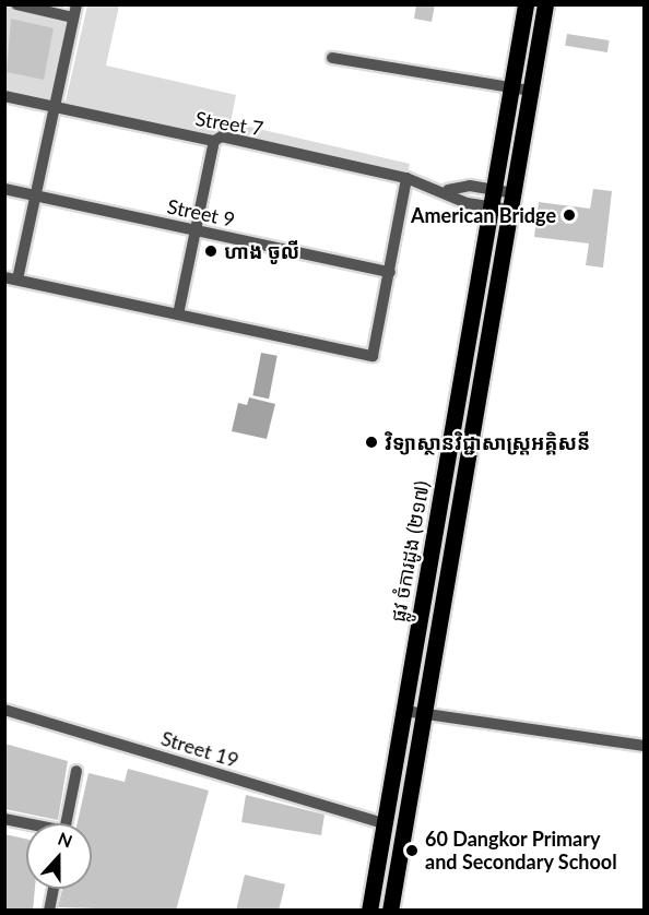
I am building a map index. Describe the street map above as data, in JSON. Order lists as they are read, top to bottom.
{
  "streets": {
    "main road": ["ផ្លូវ ចំការដូង (២១៧)"],
    "street": ["Street 7", "Street 9", "Street 19"]
  },
  "crossings": [
    ["Street 7", "ផ្លូវ ចំការដូង (២១៧)"],
    ["ផ្លូវ ចំការដូង (២១៧)", "Street 19"]
  ],
  "places": [
    "American Bridge",
    "ហាង ចូលី",
    "វិទ្យាស្ថានវិជ្ជាសាស្រ្តអគ្គិសនី",
    "60 Dangkor Primary and Secondary School"
  ],
  "north": "top"
}
